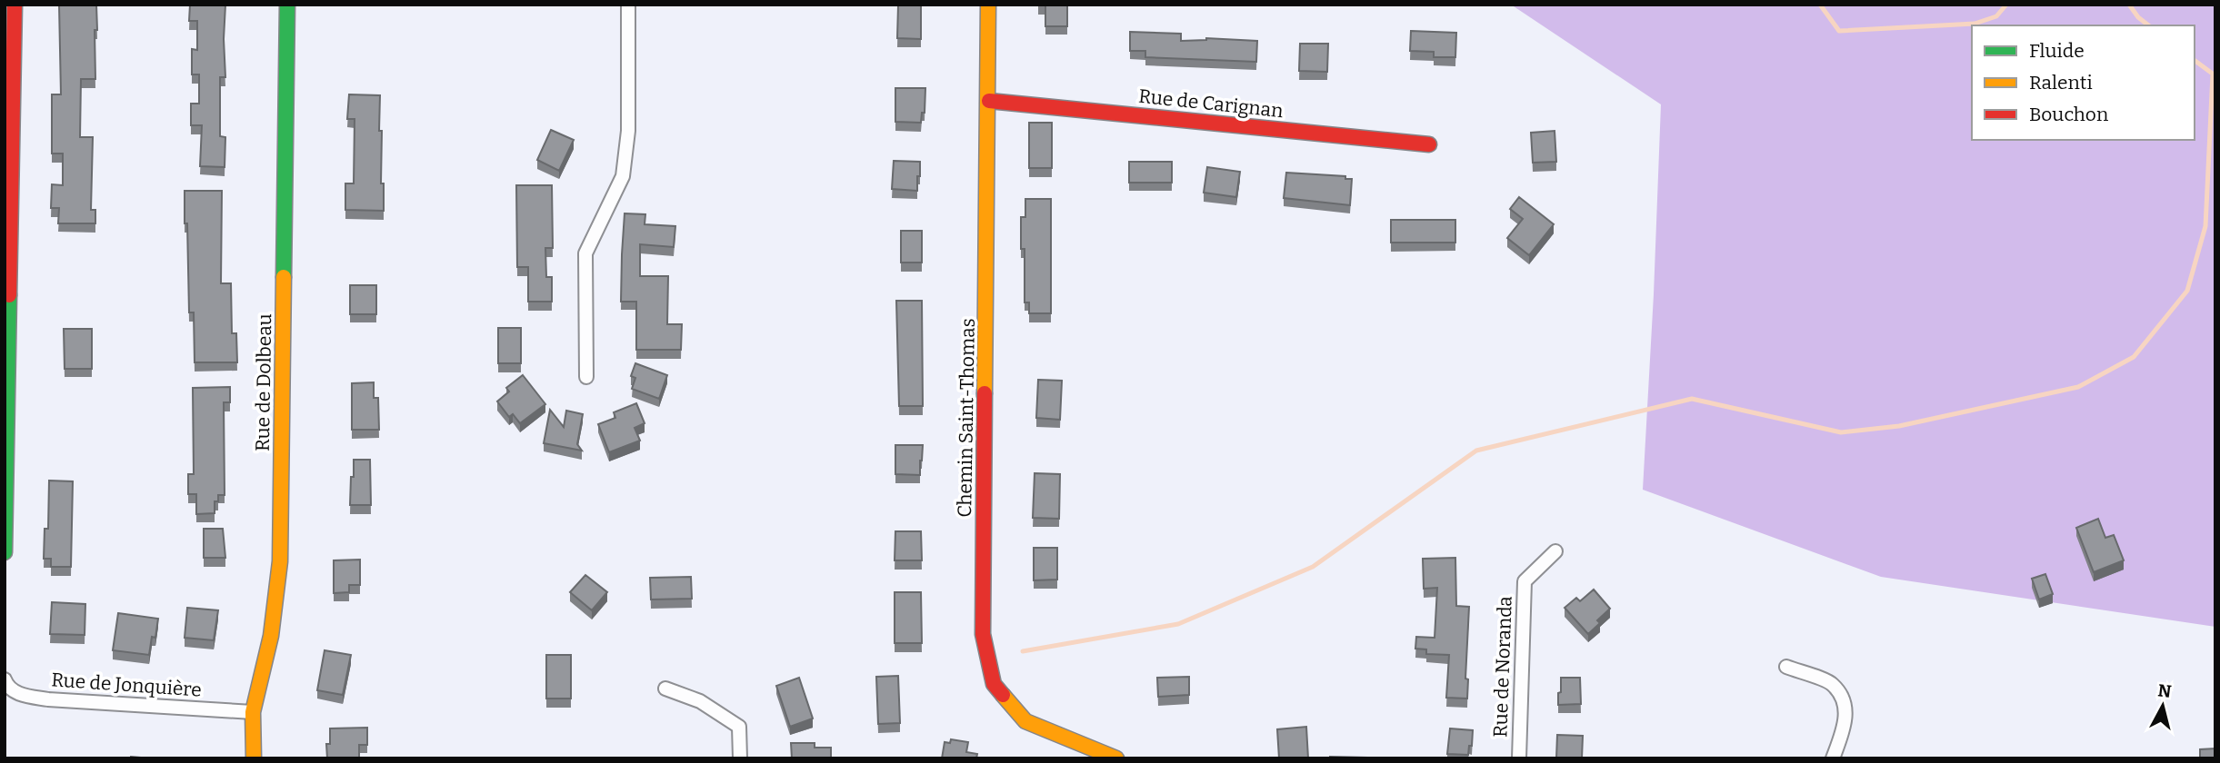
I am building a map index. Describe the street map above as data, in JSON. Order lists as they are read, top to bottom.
{
  "streets": {
    "street": [
      "Rue de Carignan",
      "Rue de Dolbeau",
      "Chemin Saint-Thomas",
      "Rue de Noranda",
      "Rue de Jonquière"
    ]
  },
  "crossings": [
    ["Rue de Carignan", "Chemin Saint-Thomas"],
    ["Rue de Dolbeau", "Rue de Jonquière"]
  ],
  "legend": ["Fluide", "Ralenti", "Bouchon"],
  "north": "top"
}
